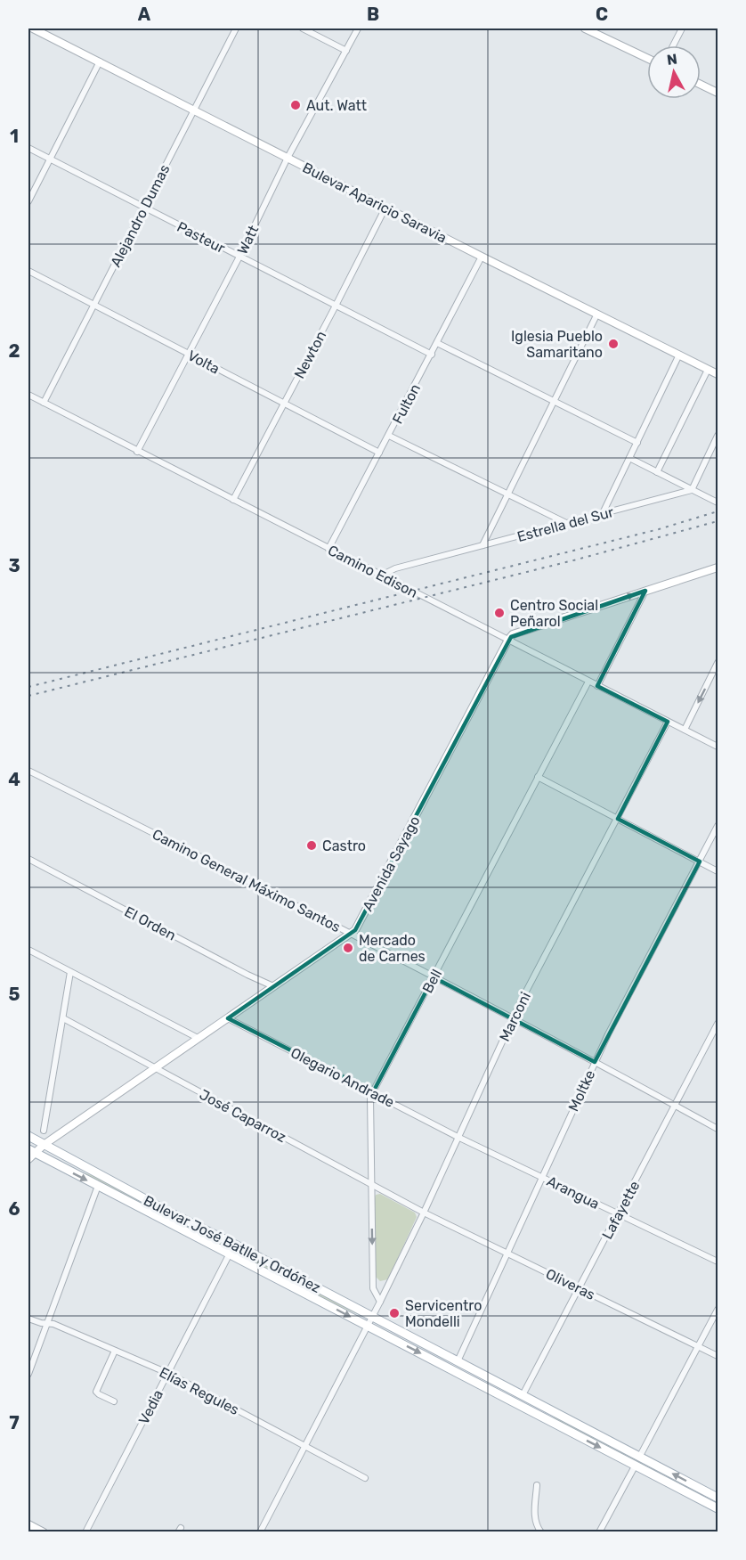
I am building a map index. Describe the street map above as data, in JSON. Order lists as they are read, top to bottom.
{
  "streets": {
    "main road": ["Bulevar José Batlle y Ordóñez"],
    "street": [
      "Bulevar Aparicio Saravia",
      "Alejandro Dumas",
      "Pasteur",
      "Watt",
      "Newton",
      "Volta",
      "Fulton",
      "Estrella del Sur",
      "Camino Edison",
      "Avenida Sayago",
      "Camino General Máximo Santos",
      "El Orden",
      "Bell",
      "Marconi",
      "Olegario Andrade",
      "Moltke",
      "José Caparroz",
      "Arangua",
      "Lafayette",
      "Oliveras",
      "Elías Regules",
      "Vedia"
    ]
  },
  "crossings": [
    ["Bulevar Aparicio Saravia", "Alejandro Dumas"],
    ["Bulevar Aparicio Saravia", "Watt"],
    ["Bulevar Aparicio Saravia", "Newton"],
    ["Bulevar Aparicio Saravia", "Fulton"],
    ["Alejandro Dumas", "Pasteur"],
    ["Alejandro Dumas", "Volta"],
    ["Alejandro Dumas", "Camino Edison"],
    ["Pasteur", "Watt"],
    ["Pasteur", "Newton"],
    ["Pasteur", "Fulton"],
    ["Watt", "Volta"],
    ["Watt", "Camino Edison"],
    ["Newton", "Volta"],
    ["Newton", "Camino Edison"],
    ["Volta", "Fulton"],
    ["Fulton", "Camino Edison"],
    ["Estrella del Sur", "Camino Edison"],
    ["Camino Edison", "Avenida Sayago"],
    ["Camino Edison", "Bell"],
    ["Camino Edison", "Marconi"],
    ["Avenida Sayago", "Camino General Máximo Santos"],
    ["Avenida Sayago", "El Orden"],
    ["Avenida Sayago", "Olegario Andrade"],
    ["Avenida Sayago", "José Caparroz"],
    ["Avenida Sayago", "Bulevar José Batlle y Ordóñez"],
    ["Camino General Máximo Santos", "Bell"],
    ["Camino General Máximo Santos", "Marconi"],
    ["Camino General Máximo Santos", "Moltke"],
    ["Camino General Máximo Santos", "Lafayette"],
    ["Bell", "Marconi"],
    ["Bell", "Olegario Andrade"],
    ["Bell", "José Caparroz"],
    ["Marconi", "Olegario Andrade"],
    ["Marconi", "José Caparroz"],
    ["Marconi", "Arangua"],
    ["Marconi", "Bulevar José Batlle y Ordóñez"],
    ["Marconi", "Oliveras"],
    ["Olegario Andrade", "Arangua"],
    ["Moltke", "Arangua"],
    ["Moltke", "Bulevar José Batlle y Ordóñez"],
    ["Moltke", "Oliveras"],
    ["José Caparroz", "Oliveras"],
    ["Arangua", "Lafayette"],
    ["Lafayette", "Bulevar José Batlle y Ordóñez"],
    ["Lafayette", "Oliveras"],
    ["Bulevar José Batlle y Ordóñez", "Vedia"],
    ["Elías Regules", "Vedia"]
  ],
  "places": [
    "Aut. Watt",
    "Iglesia Pueblo Samaritano",
    "Centro Social Peñarol",
    "Castro",
    "Mercado de Carnes",
    "Servicentro Mondelli"
  ],
  "north": "top",
  "grid": {
    "columns": ["A", "B", "C"],
    "rows": [
      "1",
      "2",
      "3",
      "4",
      "5",
      "6",
      "7"
    ]
  }
}
